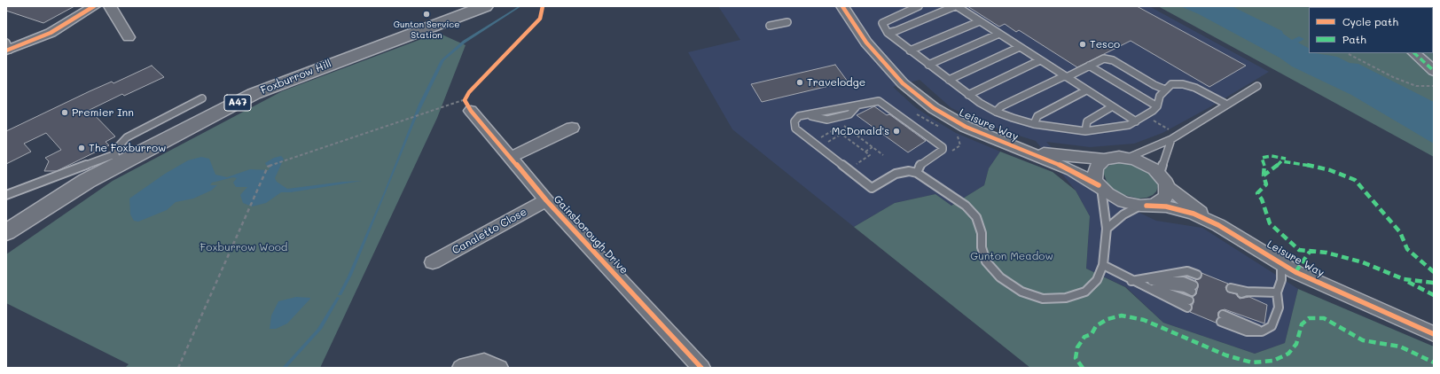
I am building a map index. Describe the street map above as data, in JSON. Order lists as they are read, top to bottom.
{
  "streets": {
    "highway": ["Foxburrow Hill", "A47"],
    "street": ["Leisure Way", "Canaletto Close", "Gainsborough Drive"]
  },
  "crossings": [
    ["Canaletto Close", "Gainsborough Drive"]
  ],
  "parks": ["Foxburrow Wood", "Gunton Meadow"],
  "places": [
    "Gunton Service Station",
    "Tesco",
    "Travelodge",
    "Premier Inn",
    "McDonald's",
    "The Foxburrow"
  ],
  "legend": ["Cycle path", "Path"]
}
